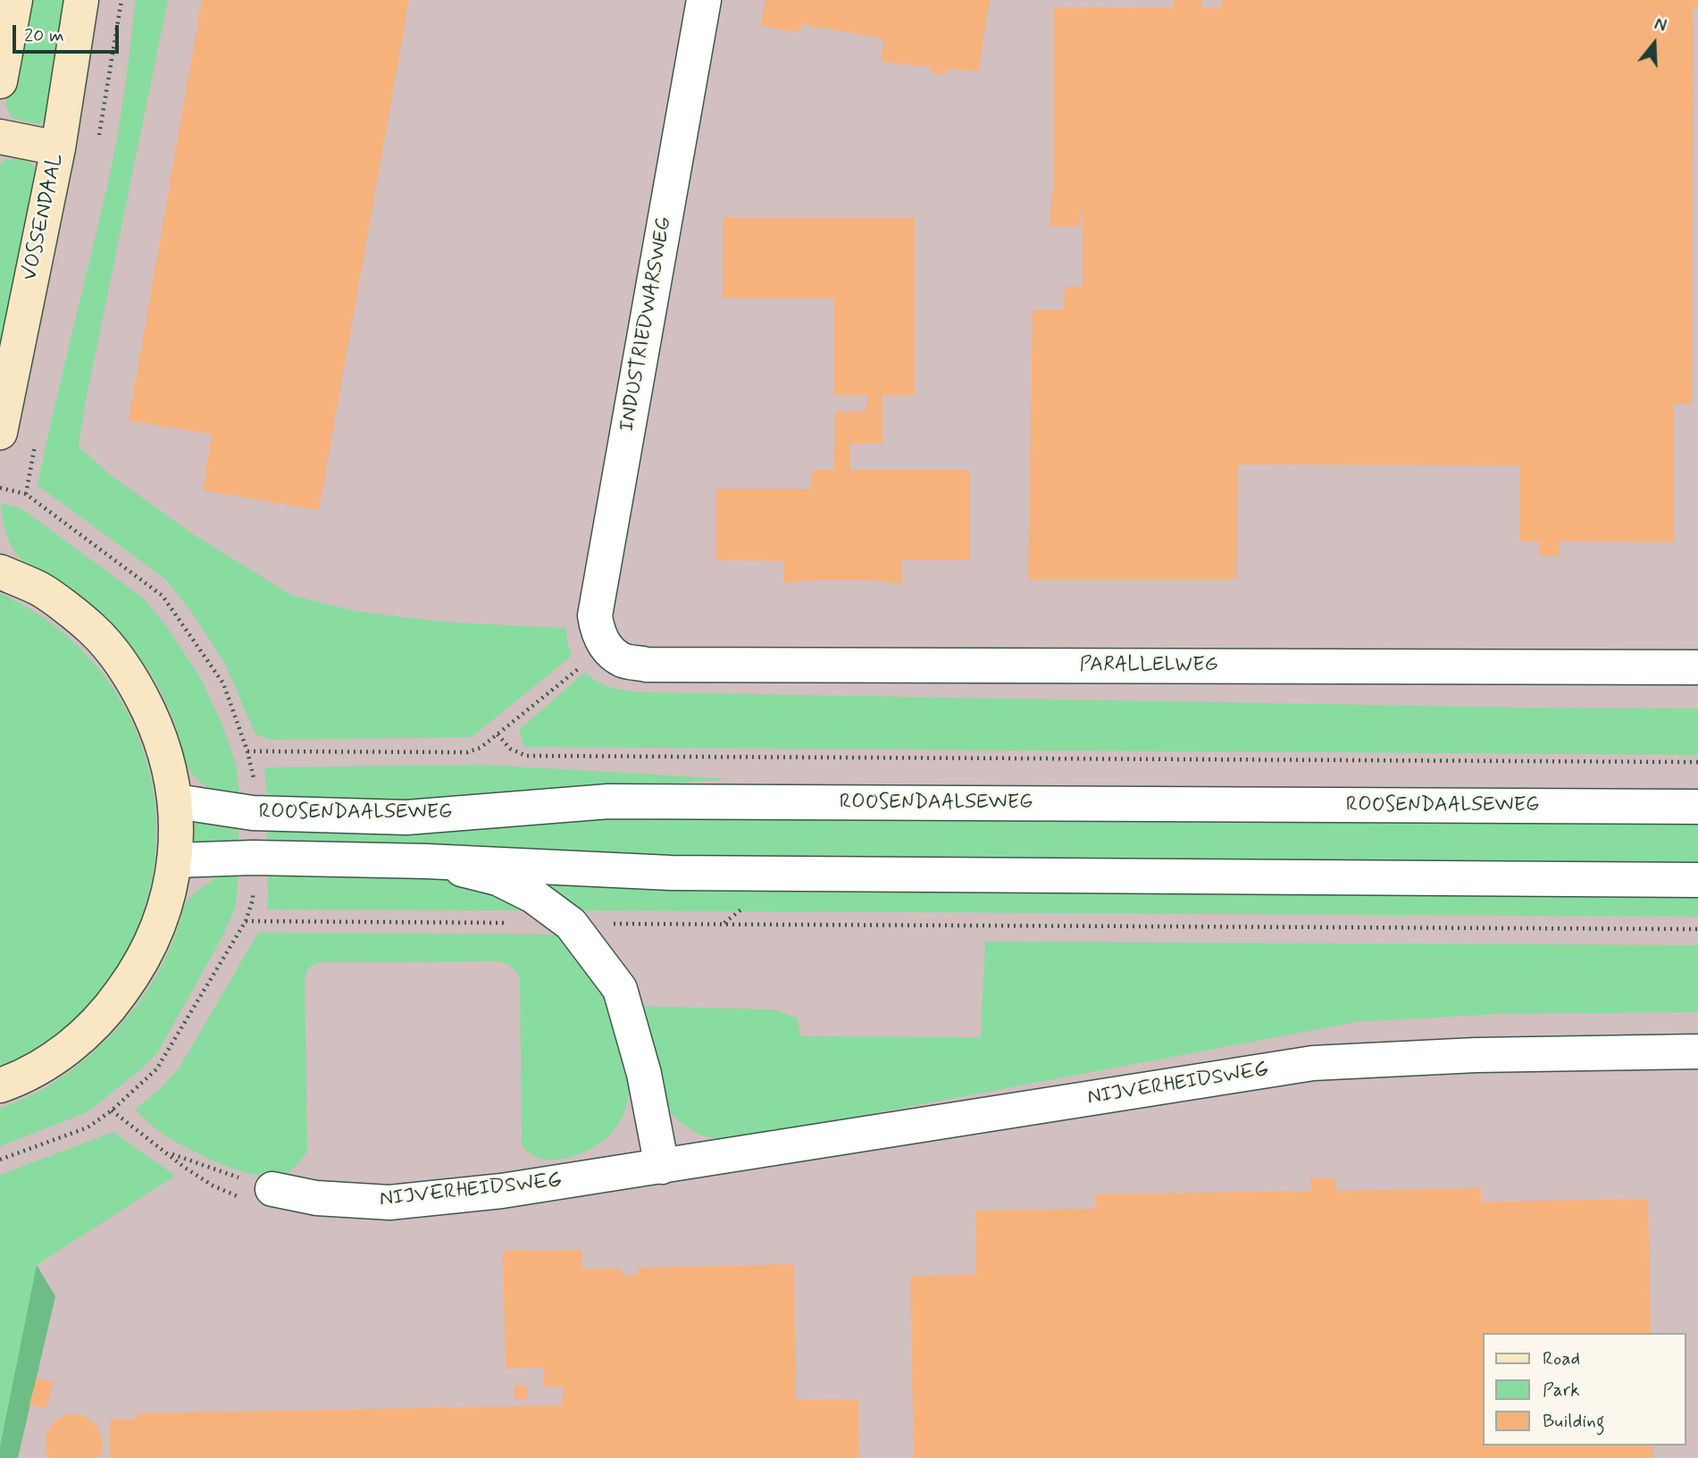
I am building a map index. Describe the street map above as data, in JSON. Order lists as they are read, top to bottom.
{
  "streets": {
    "main road": ["VOSSENDAAL"],
    "street": [
      "INDUSTRIEDWARSWEG",
      "PARALLELWEG",
      "ROOSENDAALSEWEG",
      "NIJVERHEIDSWEG"
    ]
  },
  "crossings": [
    ["INDUSTRIEDWARSWEG", "PARALLELWEG"]
  ],
  "legend": ["Road", "Park", "Building"],
  "scale_bar": "20 m",
  "north": "top"
}
